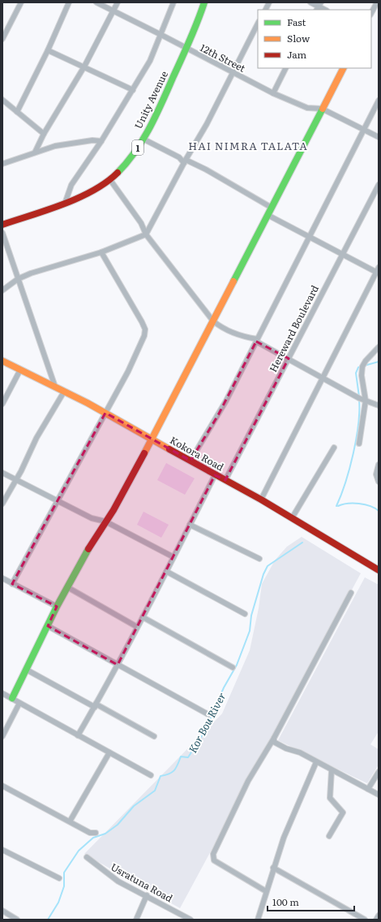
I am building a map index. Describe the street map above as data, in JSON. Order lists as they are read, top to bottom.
{
  "streets": {
    "street": [
      "12th Street",
      "Unity Avenue",
      "1",
      "Hereward Boulevard",
      "Kokora Road",
      "Usratuna Road"
    ]
  },
  "crossings": [
    ["12th Street", "Unity Avenue"],
    ["Hereward Boulevard", "Kokora Road"]
  ],
  "districts": ["HAI NIMRA TALATA"],
  "water": ["Kor Bou River"],
  "legend": ["Fast", "Slow", "Jam"],
  "scale_bar": "100 m"
}
